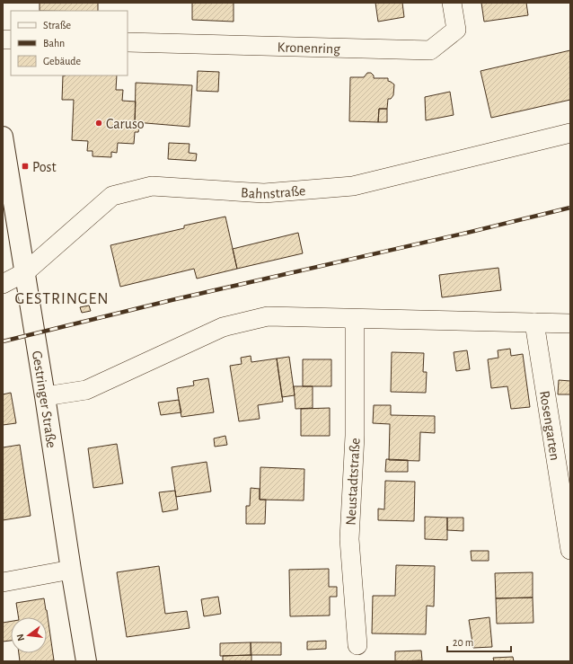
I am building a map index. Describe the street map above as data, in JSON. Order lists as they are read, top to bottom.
{
  "streets": {
    "main road": ["Gestringer Straße"],
    "street": [
      "Kronenring",
      "Bahnstraße",
      "Rosengarten",
      "Neustadtstraße"
    ]
  },
  "crossings": [
    ["Bahnstraße", "Gestringer Straße"]
  ],
  "districts": ["GESTRINGEN"],
  "places": {
    "other": ["Caruso"],
    "transit": ["Post"]
  },
  "legend": ["Straße", "Bahn", "Gebäude"],
  "scale_bar": "20 m",
  "north": "left"
}
